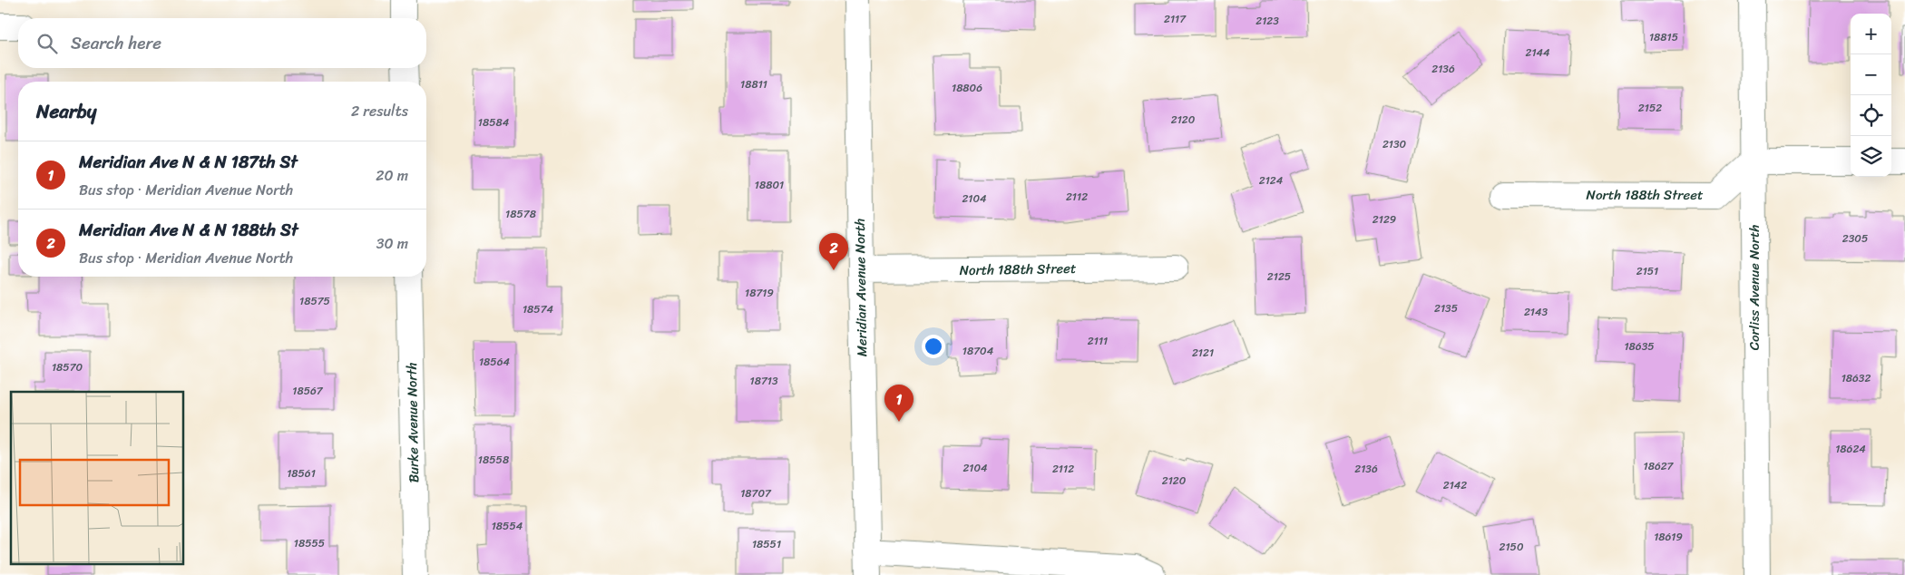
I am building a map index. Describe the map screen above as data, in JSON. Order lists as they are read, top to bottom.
{
  "streets": {
    "street": [
      "North 188th Street",
      "Meridian Avenue North",
      "Corliss Avenue North",
      "Burke Avenue North"
    ]
  },
  "crossings": [
    ["North 188th Street", "Meridian Avenue North"],
    ["North 188th Street", "Corliss Avenue North"]
  ],
  "house_numbers": [
    "2117",
    "2123",
    "18815",
    "2144",
    "2136",
    "18811",
    "18806",
    "2152",
    "2120",
    "18584",
    "2130",
    "2124",
    "18801",
    "2112",
    "2104",
    "18578",
    "2129",
    "2305",
    "2151",
    "2125",
    "18719",
    "18575",
    "2135",
    "18574",
    "2143",
    "2111",
    "18635",
    "18704",
    "2121",
    "18564",
    "18570",
    "18632",
    "18713",
    "18567",
    "18624",
    "18558",
    "18627",
    "2104",
    "2112",
    "2136",
    "18561",
    "2120",
    "2142",
    "18707",
    "18554",
    "18619",
    "18555",
    "18551",
    "2150"
  ],
  "page": {
    "map_buttons": ["+", "−"],
    "search": "Search here",
    "heading": ["Nearby", "2 results"],
    "list": [
      {
        "mark": "1",
        "name": "Meridian Ave N & N 187th St",
        "note": "Bus stop · Meridian Avenue North",
        "value": "20 m"
      },
      {
        "mark": "2",
        "name": "Meridian Ave N & N 188th St",
        "note": "Bus stop · Meridian Avenue North",
        "value": "30 m"
      }
    ],
    "pins": ["2", "1"]
  }
}
